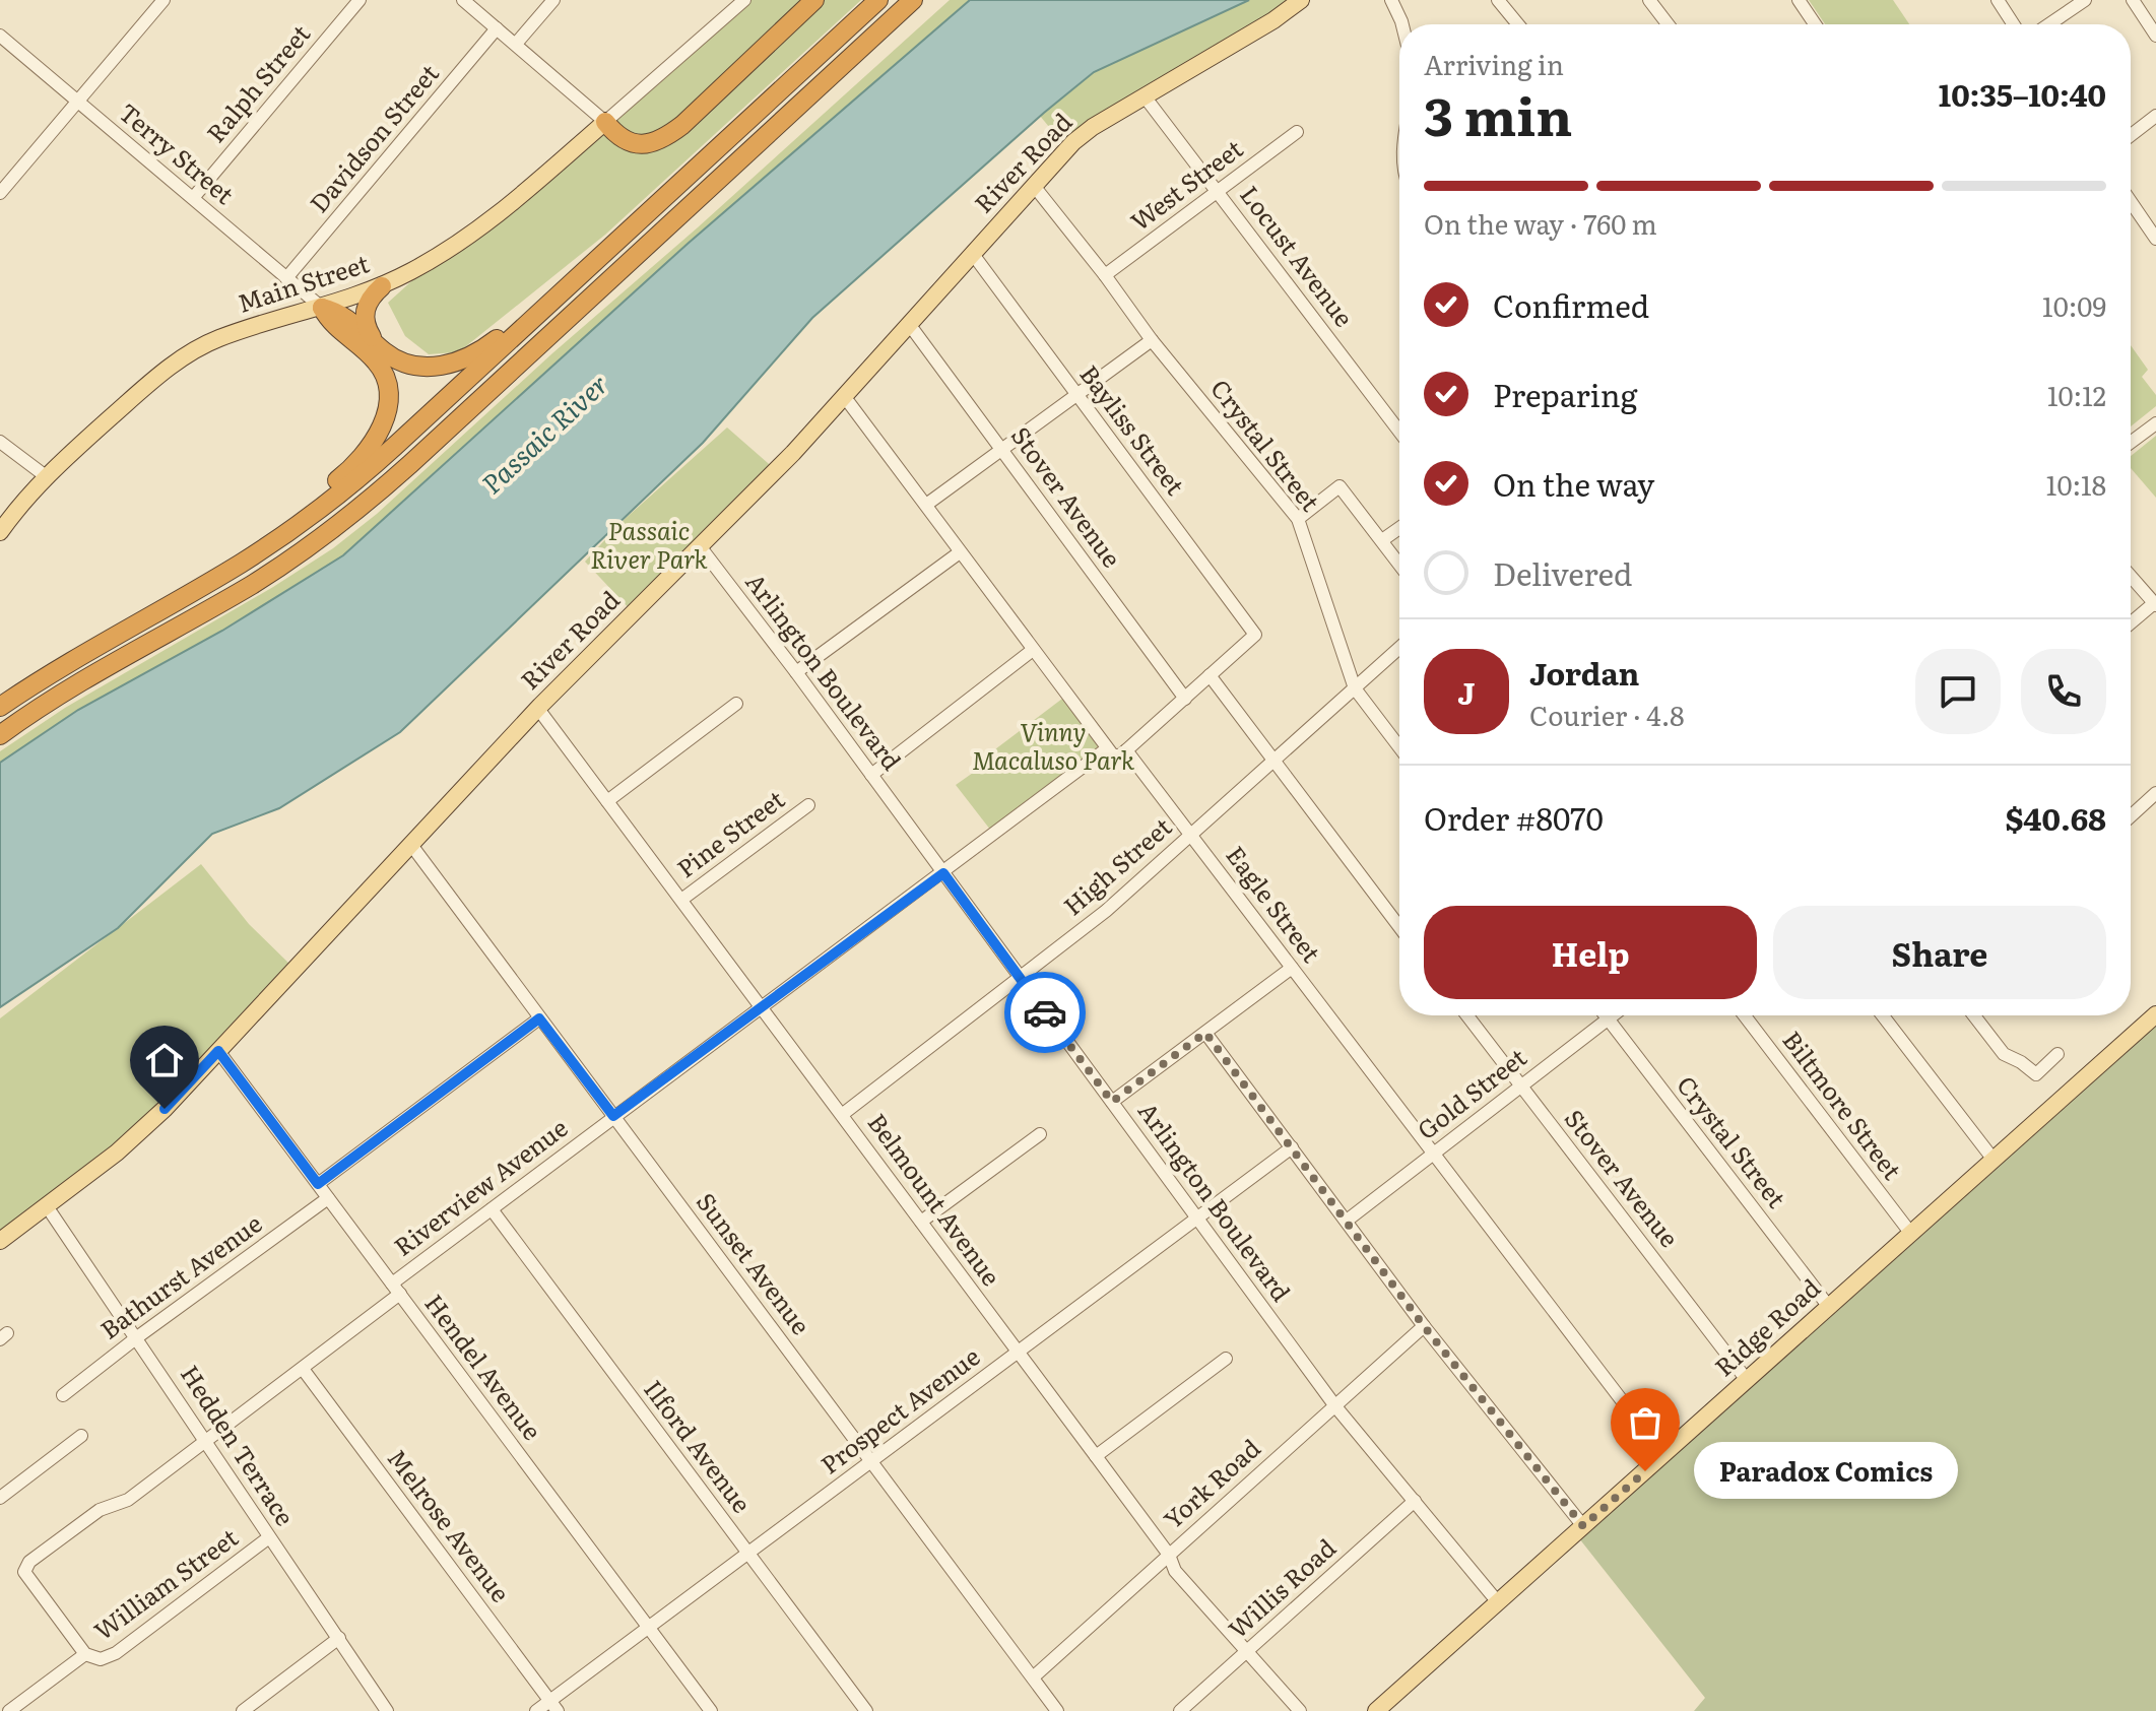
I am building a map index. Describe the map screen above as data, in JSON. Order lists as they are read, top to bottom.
{
  "streets": {
    "main road": ["River Road", "Main Street", "Ridge Road"],
    "street": [
      "Ralph Street",
      "Davidson Street",
      "Terry Street",
      "West Street",
      "Locust Avenue",
      "Bayliss Street",
      "Crystal Street",
      "Stover Avenue",
      "Arlington Boulevard",
      "Pine Street",
      "High Street",
      "Eagle Street",
      "Gold Street",
      "Biltmore Street",
      "Riverview Avenue",
      "Belmount Avenue",
      "Sunset Avenue",
      "Bathurst Avenue",
      "Hendel Avenue",
      "Prospect Avenue",
      "Hedden Terrace",
      "Ilford Avenue",
      "York Road",
      "Melrose Avenue",
      "William Street",
      "Willis Road"
    ]
  },
  "crossings": [
    ["Ralph Street", "Terry Street"],
    ["Davidson Street", "Terry Street"],
    ["Terry Street", "Main Street"],
    ["River Road", "Locust Avenue"],
    ["River Road", "Bayliss Street"],
    ["River Road", "Crystal Street"],
    ["River Road", "Stover Avenue"],
    ["River Road", "Arlington Boulevard"],
    ["River Road", "Belmount Avenue"],
    ["River Road", "Sunset Avenue"],
    ["River Road", "Hendel Avenue"],
    ["River Road", "Hedden Terrace"],
    ["West Street", "Locust Avenue"],
    ["West Street", "Crystal Street"],
    ["Crystal Street", "High Street"],
    ["Crystal Street", "Gold Street"],
    ["Crystal Street", "Ridge Road"],
    ["Stover Avenue", "Gold Street"],
    ["Stover Avenue", "Ridge Road"],
    ["Arlington Boulevard", "High Street"],
    ["Arlington Boulevard", "Riverview Avenue"],
    ["Arlington Boulevard", "Ridge Road"],
    ["Arlington Boulevard", "Prospect Avenue"],
    ["Arlington Boulevard", "York Road"],
    ["Arlington Boulevard", "Willis Road"],
    ["Pine Street", "Belmount Avenue"],
    ["High Street", "Eagle Street"],
    ["High Street", "Belmount Avenue"],
    ["Eagle Street", "Gold Street"],
    ["Eagle Street", "Ridge Road"],
    ["Biltmore Street", "Ridge Road"],
    ["Riverview Avenue", "Belmount Avenue"],
    ["Riverview Avenue", "Sunset Avenue"],
    ["Riverview Avenue", "Hendel Avenue"],
    ["Riverview Avenue", "Hedden Terrace"],
    ["Riverview Avenue", "Ilford Avenue"],
    ["Riverview Avenue", "Melrose Avenue"],
    ["Riverview Avenue", "William Street"],
    ["Belmount Avenue", "Prospect Avenue"],
    ["Belmount Avenue", "York Road"],
    ["Belmount Avenue", "Willis Road"],
    ["Sunset Avenue", "Prospect Avenue"],
    ["Sunset Avenue", "York Road"],
    ["Bathurst Avenue", "Hendel Avenue"],
    ["Bathurst Avenue", "Hedden Terrace"],
    ["Hendel Avenue", "Prospect Avenue"],
    ["Prospect Avenue", "Ilford Avenue"],
    ["Prospect Avenue", "Melrose Avenue"],
    ["Hedden Terrace", "William Street"]
  ],
  "water": ["Passaic River"],
  "parks": ["Passaic River Park", "Vinny Macaluso Park"],
  "places": ["Paradox Comics"],
  "page": {
    "heading": ["3 min", "Arriving in", "10:35–10:40"],
    "panel": [
      "Jordan",
      "Courier · 4.8",
      "Order #8070",
      "$40.68"
    ],
    "bar": "On the way · 760 m",
    "list": [
      ["Confirmed", "10:09"],
      ["Preparing", "10:12"],
      ["On the way", "10:18"],
      "Delivered"
    ],
    "round": "J",
    "buttons": ["Help", "Share"],
    "bubble": "Paradox Comics"
  }
}
